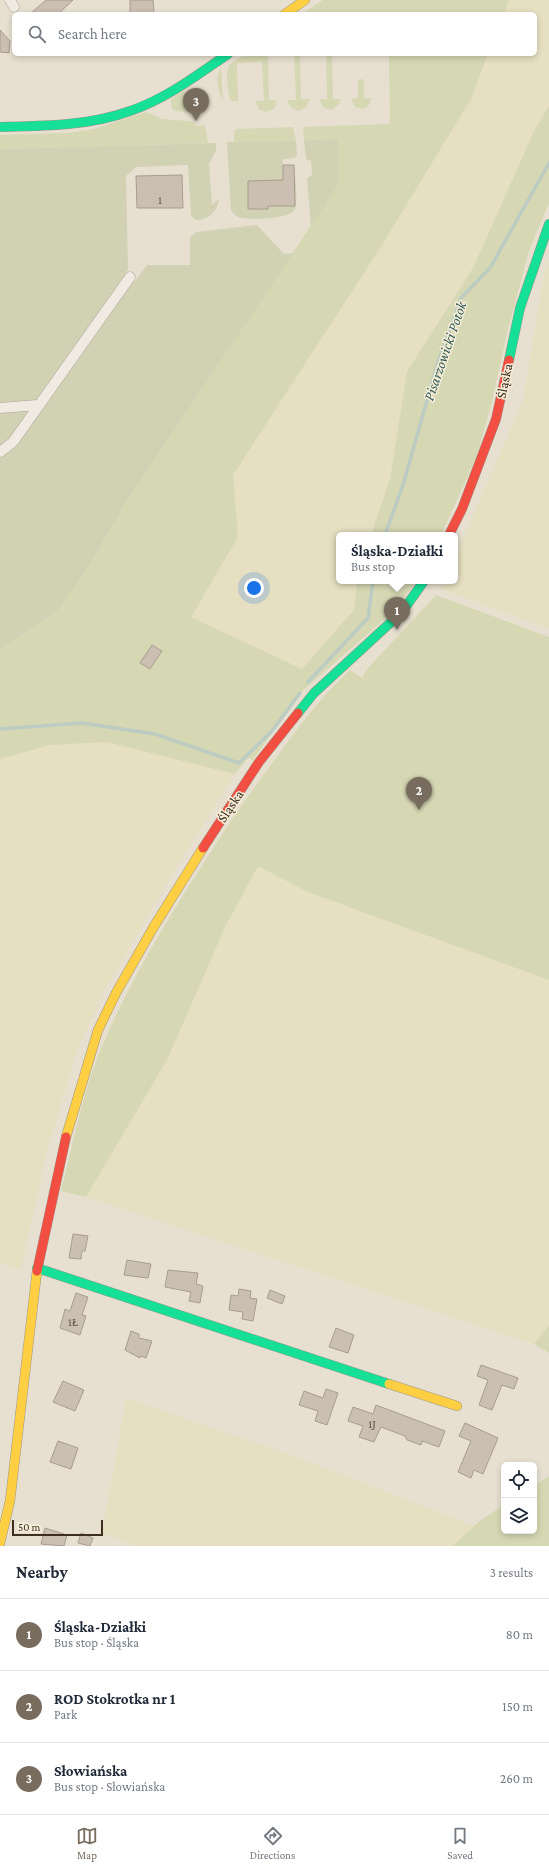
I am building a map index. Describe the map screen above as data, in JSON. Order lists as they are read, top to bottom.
{
  "streets": {
    "street": ["Śląska"]
  },
  "water": ["Pisarzowicki Potok"],
  "house_numbers": ["1", "1Ł", "1J"],
  "scale_bar": "50 m",
  "page": {
    "search": "Search here",
    "pins": ["3", "1", "2"],
    "popup": ["Śląska-Działki", "Bus stop"],
    "scale": "50 m",
    "heading": ["Nearby", "3 results"],
    "list": [
      {
        "mark": "1",
        "name": "Śląska-Działki",
        "note": "Bus stop · Śląska",
        "value": "80 m"
      },
      {
        "mark": "2",
        "name": "ROD Stokrotka nr 1",
        "note": "Park",
        "value": "150 m"
      },
      {
        "mark": "3",
        "name": "Słowiańska",
        "note": "Bus stop · Słowiańska",
        "value": "260 m"
      }
    ],
    "nav": ["Map", "Directions", "Saved"]
  }
}
